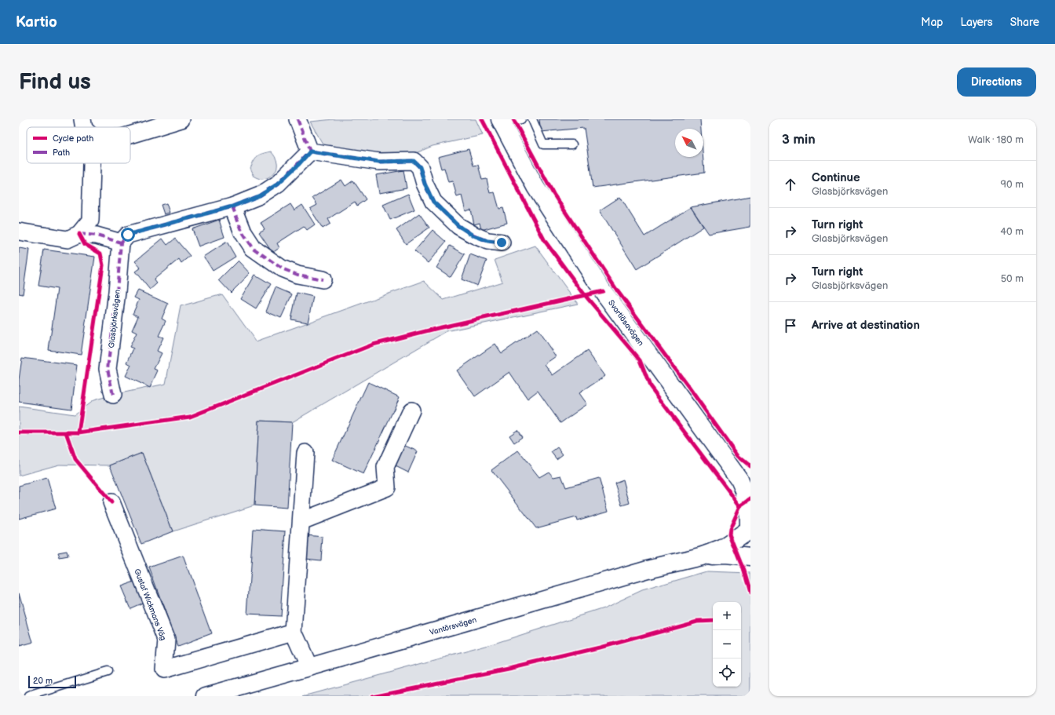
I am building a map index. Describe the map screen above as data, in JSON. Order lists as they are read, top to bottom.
{
  "streets": {
    "street": [
      "Glasbjörksvägen",
      "Svartlösavägen",
      "Gustaf Wickmans Väg",
      "Vantörsvägen"
    ]
  },
  "crossings": [
    ["Svartlösavägen", "Vantörsvägen"]
  ],
  "legend": ["Cycle path", "Path"],
  "scale_bar": "20 m",
  "north": "top left",
  "page": {
    "header": "Kartio",
    "nav": ["Map", "Layers", "Share"],
    "buttons": "Directions",
    "title": "Find us",
    "heading": ["3 min", "Walk · 180 m"],
    "list": [
      ["Continue", "Glasbjörksvägen", "90 m"],
      ["Turn right", "Glasbjörksvägen", "40 m"],
      ["Turn right", "Glasbjörksvägen", "50 m"],
      "Arrive at destination"
    ],
    "map_buttons": ["+", "−"],
    "scale": "20 m"
  }
}
